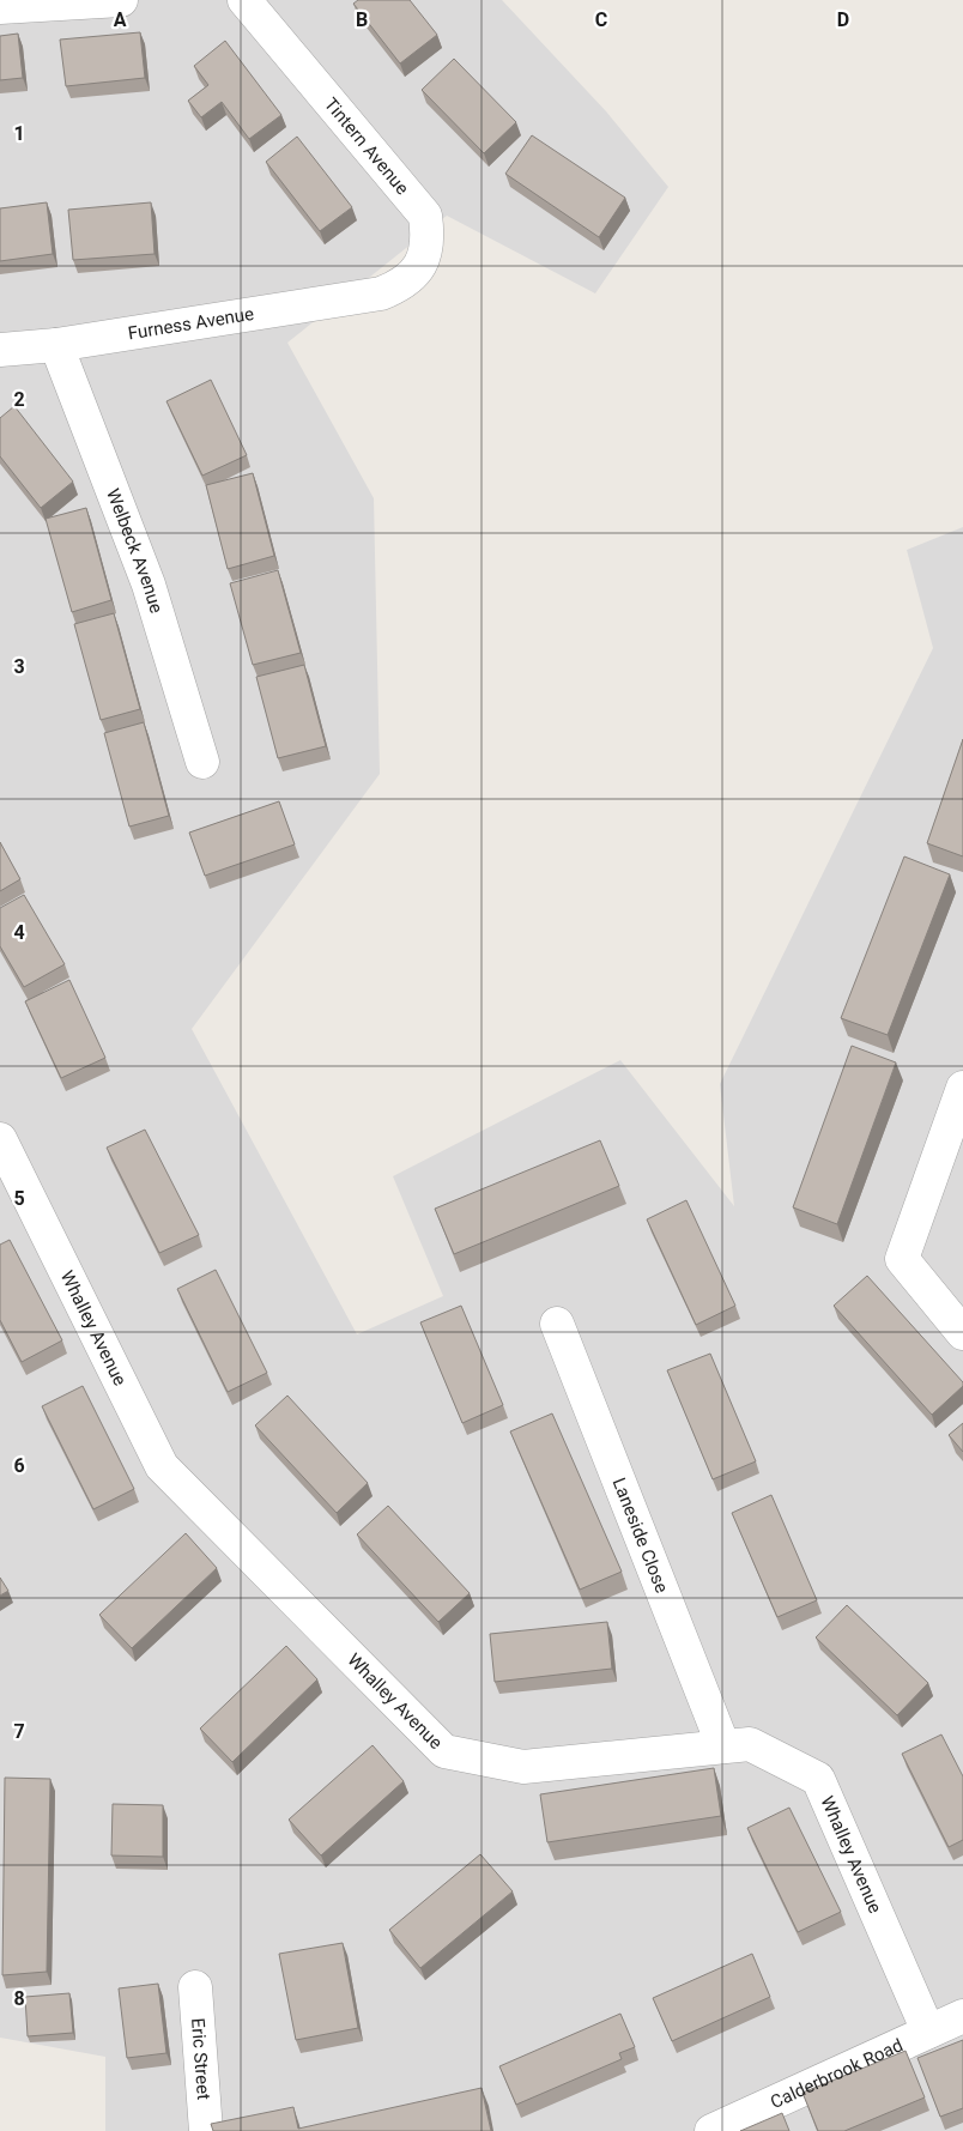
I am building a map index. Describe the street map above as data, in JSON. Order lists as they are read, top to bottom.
{
  "streets": {
    "street": [
      "Tintern Avenue",
      "Furness Avenue",
      "Welbeck Avenue",
      "Whalley Avenue",
      "Laneside Close",
      "Eric Street",
      "Calderbrook Road"
    ]
  },
  "crossings": [
    ["Tintern Avenue", "Furness Avenue"],
    ["Furness Avenue", "Welbeck Avenue"],
    ["Whalley Avenue", "Laneside Close"],
    ["Whalley Avenue", "Calderbrook Road"]
  ],
  "grid": {
    "columns": [
      "A",
      "B",
      "C",
      "D"
    ],
    "rows": [
      "1",
      "2",
      "3",
      "4",
      "5",
      "6",
      "7",
      "8"
    ]
  }
}
